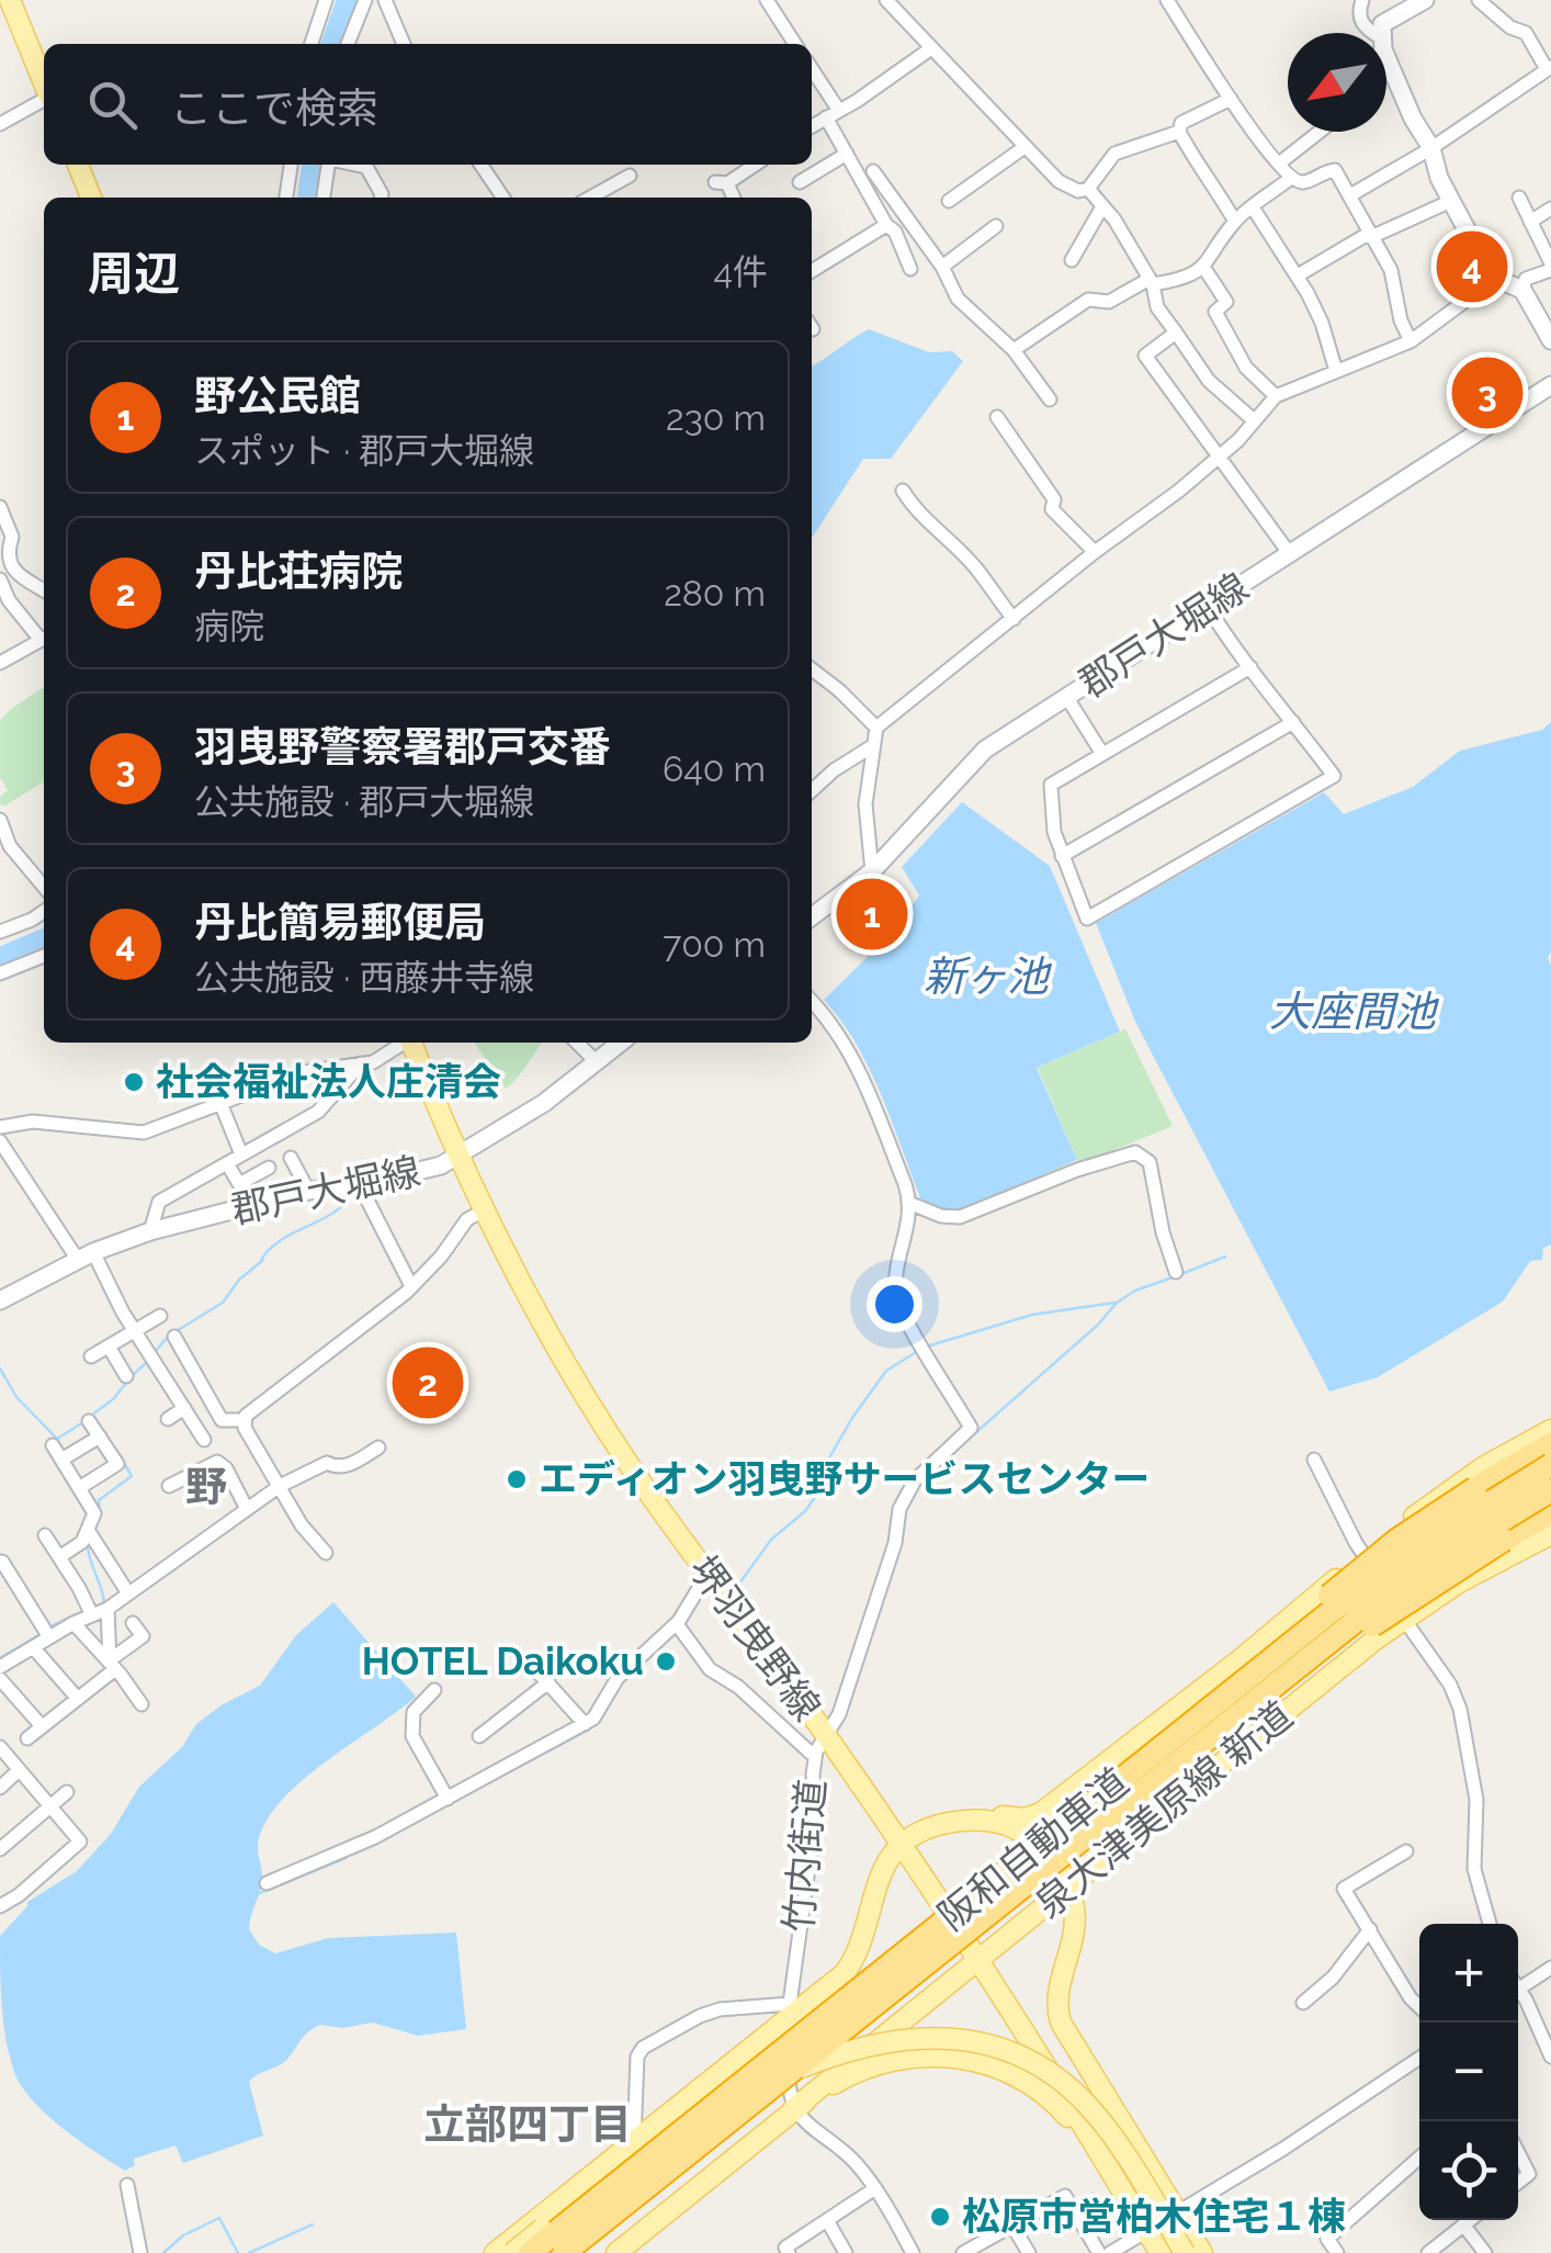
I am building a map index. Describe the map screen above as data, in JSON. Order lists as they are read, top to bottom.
{
  "streets": {
    "highway": ["阪和自動車道"],
    "main road": ["郡戸大堀線", "堺羽曳野線", "泉大津美原線 新道"],
    "street": ["竹内街道"]
  },
  "crossings": [
    ["郡戸大堀線", "堺羽曳野線"],
    ["堺羽曳野線", "泉大津美原線 新道"],
    ["堺羽曳野線", "竹内街道"],
    ["泉大津美原線 新道", "竹内街道"]
  ],
  "districts": ["野", "立部四丁目"],
  "water": ["新ヶ池", "大座間池"],
  "places": [
    "社会福祉法人庄清会",
    "エディオン羽曳野サービスセンター",
    "HOTEL Daikoku",
    "松原市営柏木住宅１棟"
  ],
  "north": "bottom left",
  "page": {
    "search": "ここで検索",
    "heading": ["周辺", "4件"],
    "pins": [
      "4",
      "3",
      "1",
      "2"
    ],
    "list": [
      {
        "mark": "1",
        "name": "野公民館",
        "note": "スポット · 郡戸大堀線",
        "value": "230 m"
      },
      {
        "mark": "2",
        "name": "丹比荘病院",
        "note": "病院",
        "value": "280 m"
      },
      {
        "mark": "3",
        "name": "羽曳野警察署郡戸交番",
        "note": "公共施設 · 郡戸大堀線",
        "value": "640 m"
      },
      {
        "mark": "4",
        "name": "丹比簡易郵便局",
        "note": "公共施設 · 西藤井寺線",
        "value": "700 m"
      }
    ],
    "map_buttons": ["+", "−"]
  }
}
